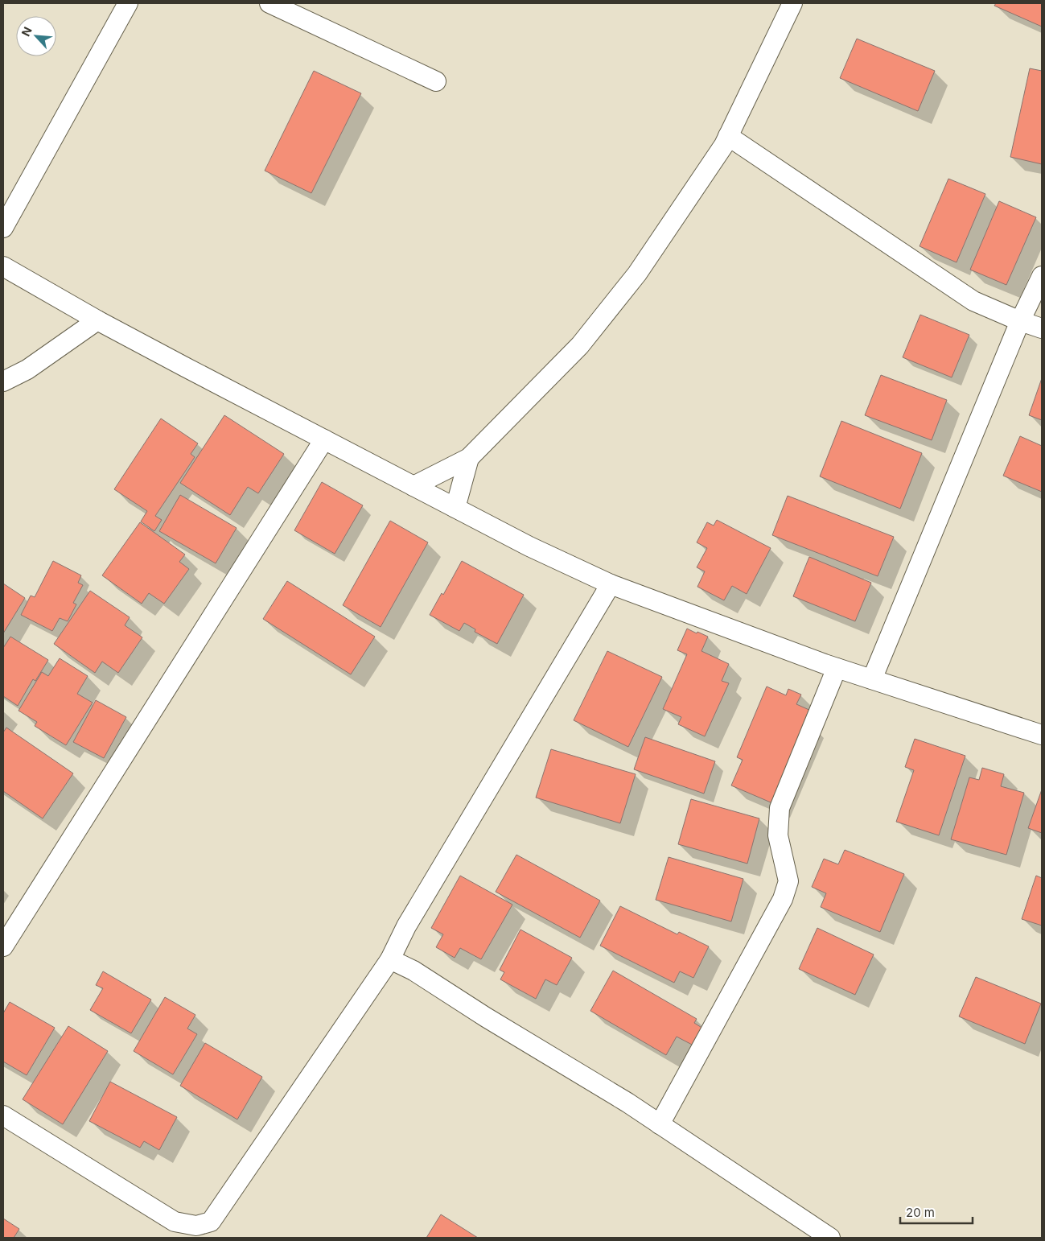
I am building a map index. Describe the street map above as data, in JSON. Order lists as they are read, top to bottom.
{
  "scale_bar": "20 m",
  "north": "top left"
}
